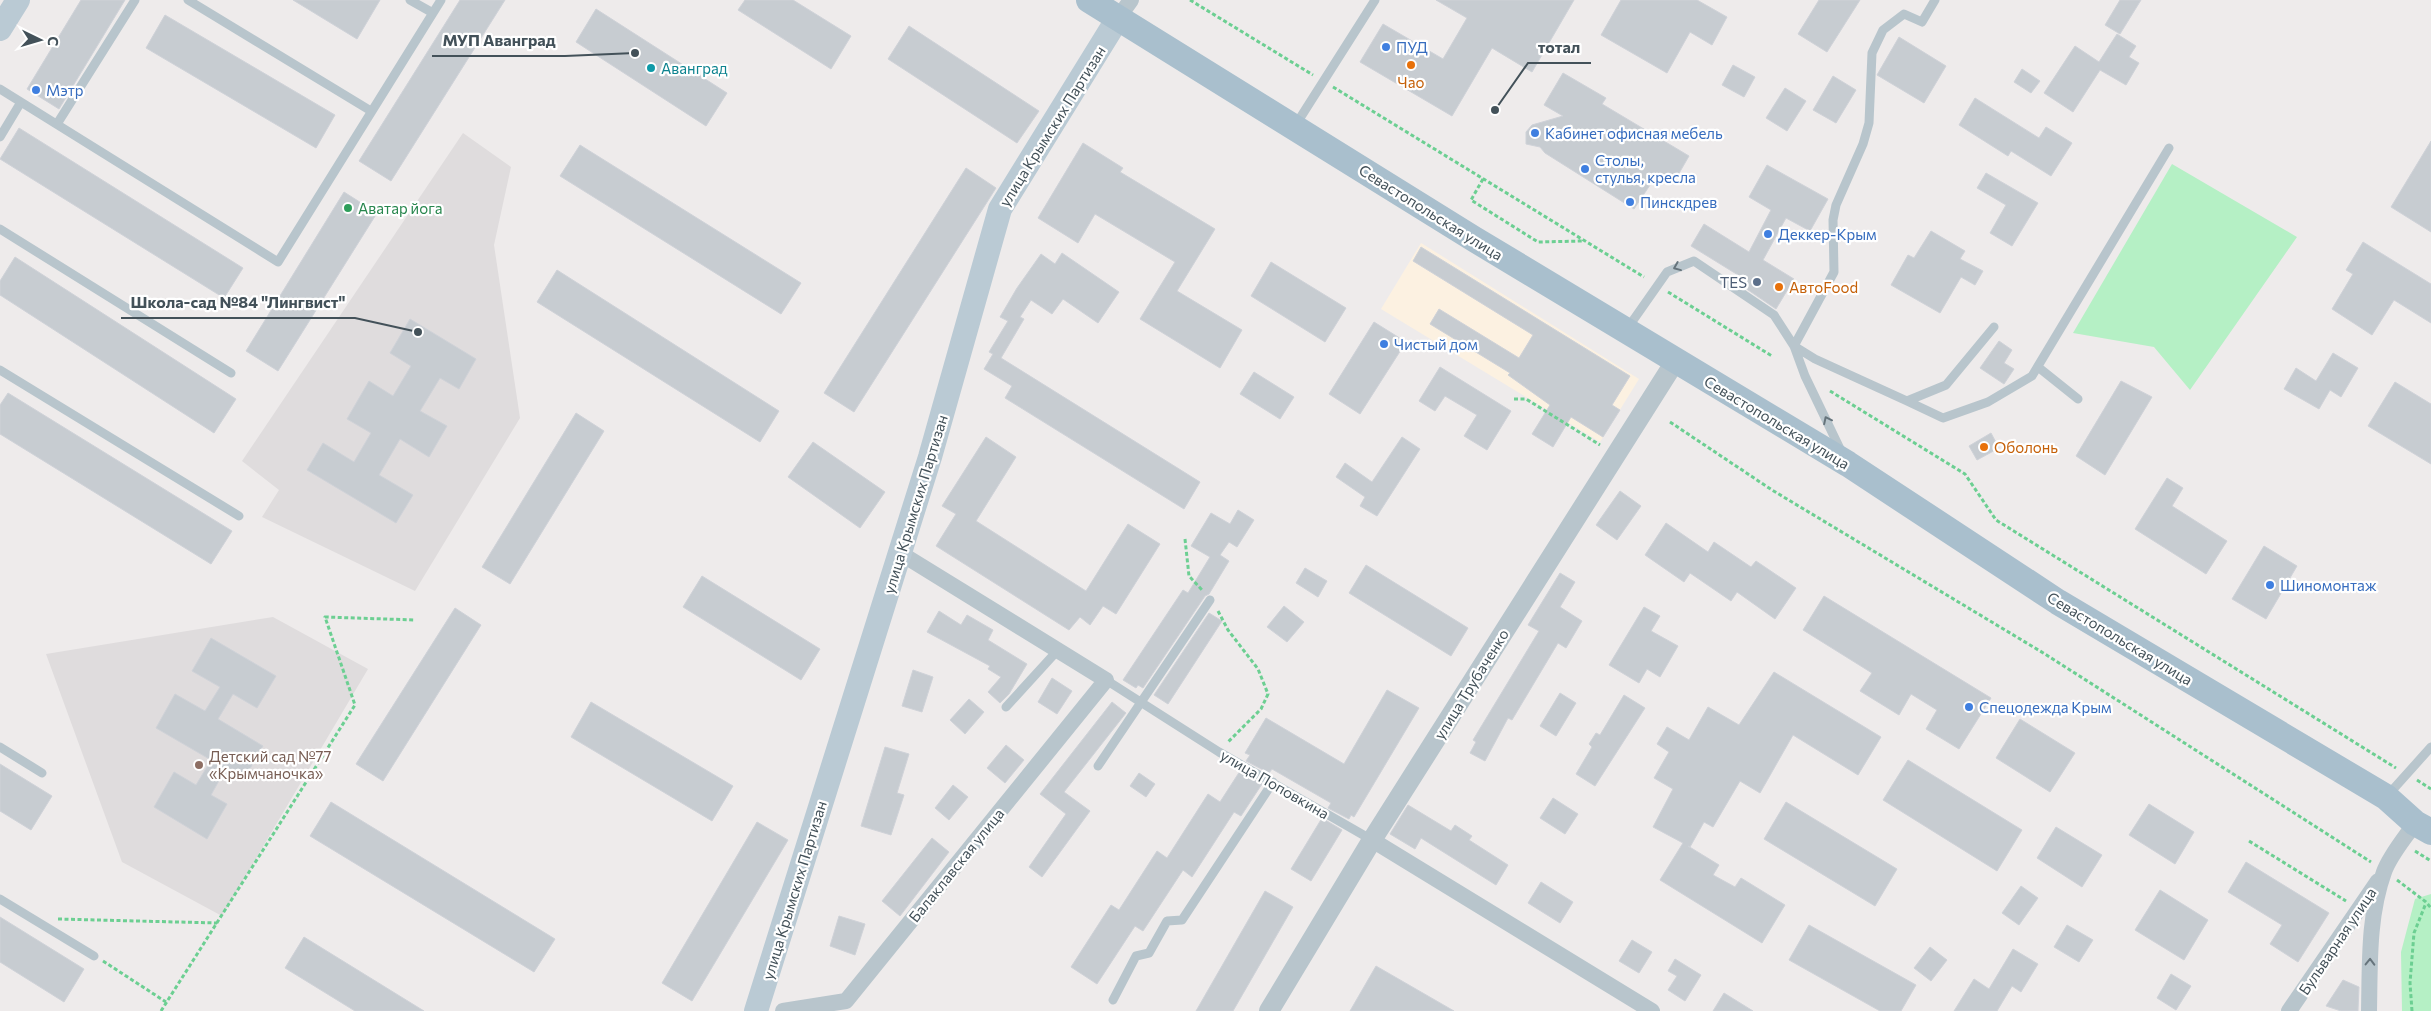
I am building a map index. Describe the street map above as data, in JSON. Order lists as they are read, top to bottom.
{
  "streets": {
    "main road": ["улица Крымских Партизан", "Севастопольская улица"],
    "street": [
      "улица Трубаченко",
      "улица Поповкина",
      "Балаклавская улица",
      "Бульварная улица"
    ]
  },
  "crossings": [
    ["улица Крымских Партизан", "Севастопольская улица"],
    ["улица Крымских Партизан", "улица Поповкина"],
    ["Севастопольская улица", "улица Трубаченко"],
    ["Севастопольская улица", "Бульварная улица"],
    ["улица Трубаченко", "улица Поповкина"],
    ["улица Поповкина", "Балаклавская улица"]
  ],
  "places": [
    "ПУД",
    "МУП Аванград",
    "Чао",
    "Аванград",
    "Мэтр",
    "тотал",
    "Кабинет офисная мебель",
    "Столы, стулья, кресла",
    "Пинскдрев",
    "Аватар йога",
    "Деккер-Крым",
    "TES",
    "АвтоFood",
    "Школа-сад №84 \"Лингвист\"",
    "Чистый дом",
    "Оболонь",
    "Шиномонтаж",
    "Спецодежда Крым",
    "Детский сад №77 «Крымчаночка»"
  ],
  "north": "right"
}
